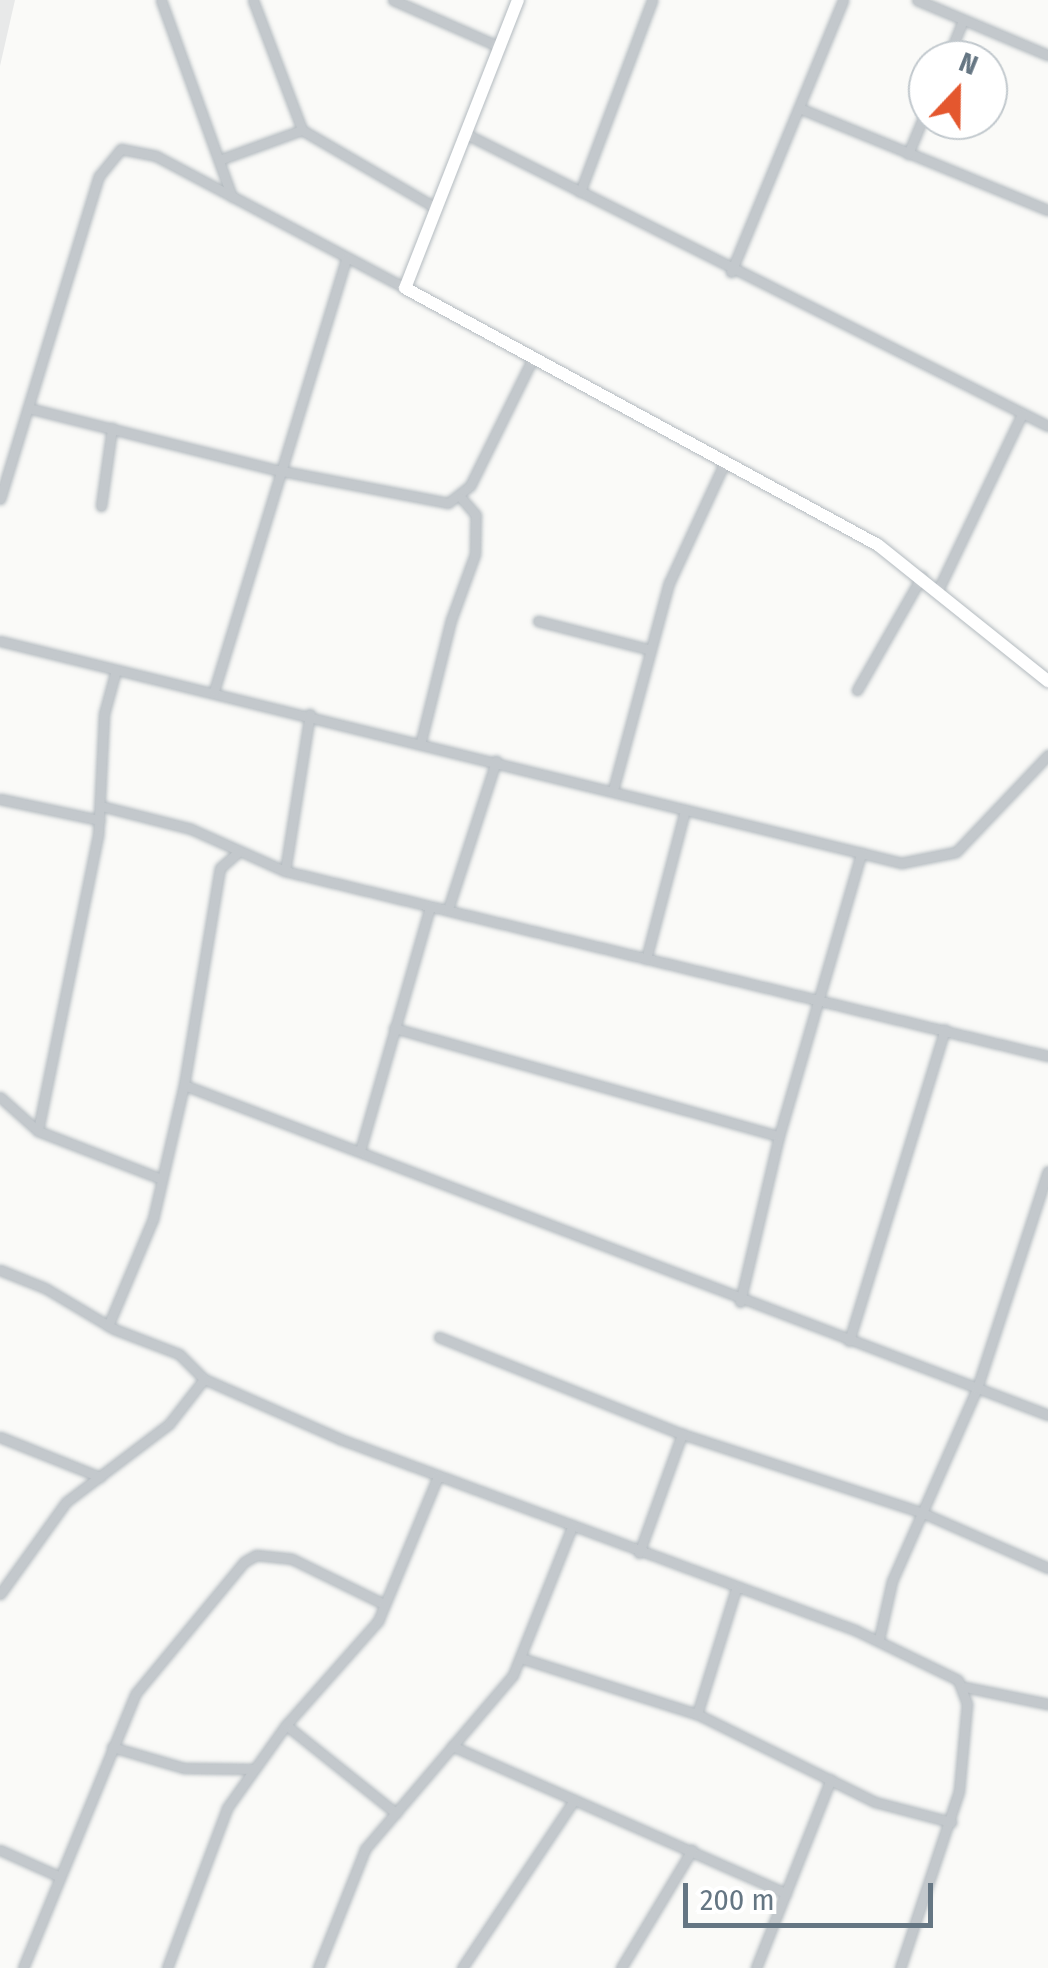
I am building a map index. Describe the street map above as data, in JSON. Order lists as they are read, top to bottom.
{
  "scale_bar": "200 m",
  "north": "top"
}
